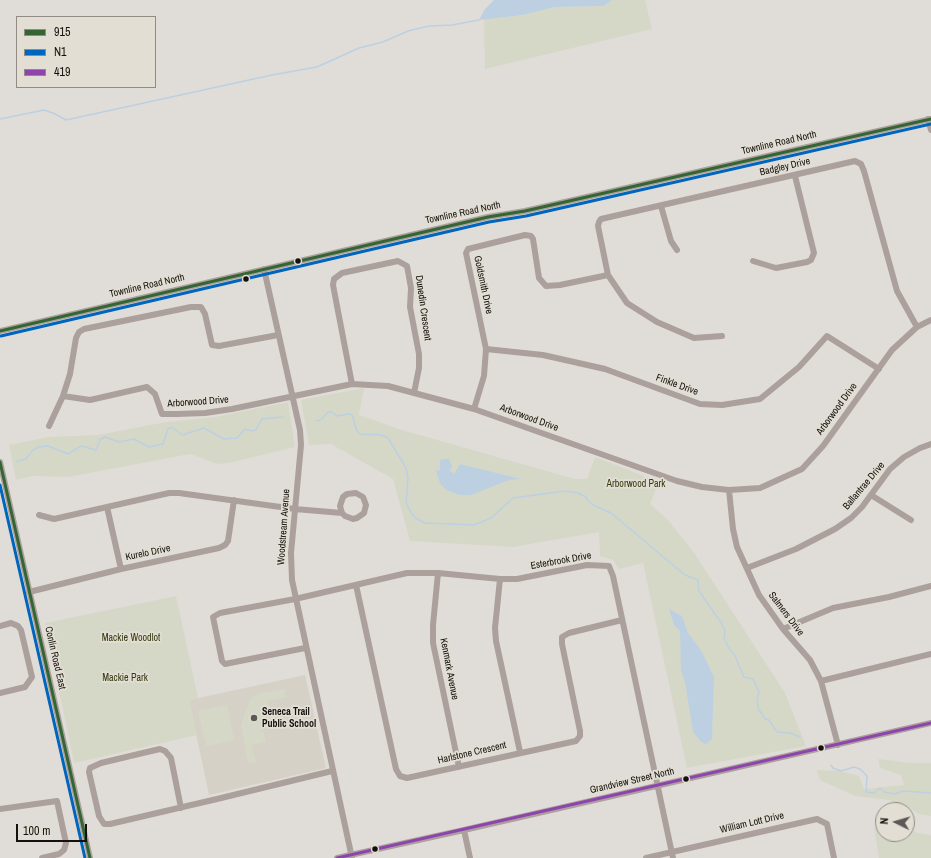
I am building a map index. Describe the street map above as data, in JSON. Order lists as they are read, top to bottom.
{
  "streets": {
    "street": [
      "Townline Road North",
      "Badgley Drive",
      "Goldsmith Drive",
      "Dunedin Crescent",
      "Finkle Drive",
      "Arborwood Drive",
      "Ballantrae Drive",
      "Woodstream Avenue",
      "Kurelo Drive",
      "Esterbrook Drive",
      "Salmers Drive",
      "Conlin Road East",
      "Kenmark Avenue",
      "Harlstone Crescent",
      "Grandview Street North",
      "William Lott Drive"
    ]
  },
  "crossings": [
    ["Townline Road North", "Woodstream Avenue"],
    ["Badgley Drive", "Goldsmith Drive"],
    ["Badgley Drive", "Arborwood Drive"],
    ["Goldsmith Drive", "Finkle Drive"],
    ["Goldsmith Drive", "Arborwood Drive"],
    ["Dunedin Crescent", "Arborwood Drive"],
    ["Finkle Drive", "Arborwood Drive"],
    ["Arborwood Drive", "Woodstream Avenue"],
    ["Arborwood Drive", "Salmers Drive"],
    ["Ballantrae Drive", "Salmers Drive"],
    ["Woodstream Avenue", "Esterbrook Drive"],
    ["Woodstream Avenue", "Grandview Street North"],
    ["Kurelo Drive", "Conlin Road East"],
    ["Esterbrook Drive", "Kenmark Avenue"],
    ["Esterbrook Drive", "Harlstone Crescent"],
    ["Esterbrook Drive", "Grandview Street North"],
    ["Esterbrook Drive", "William Lott Drive"],
    ["Salmers Drive", "Grandview Street North"],
    ["Kenmark Avenue", "Harlstone Crescent"]
  ],
  "parks": ["Arborwood Park", "Mackie Woodlot", "Mackie Park"],
  "places": ["Seneca Trail Public School"],
  "lines": ["transit line 915", "transit line N1", "transit line 419"],
  "legend": ["915", "N1", "419"],
  "scale_bar": "100 m",
  "north": "left"
}
